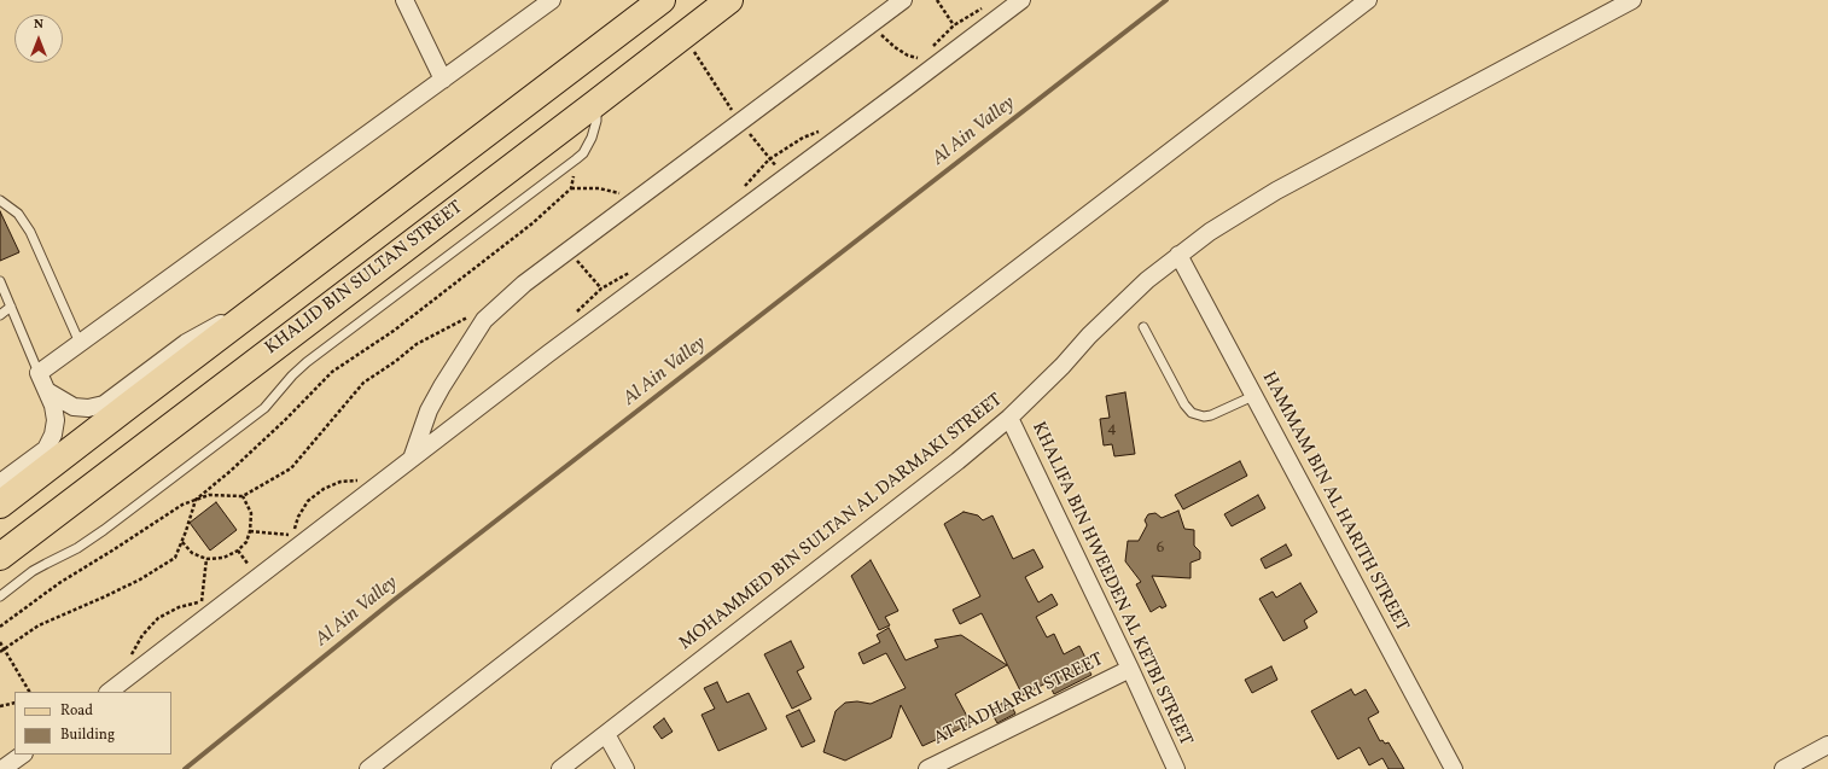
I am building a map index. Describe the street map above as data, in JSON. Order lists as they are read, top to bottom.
{
  "streets": {
    "main road": ["KHALID BIN SULTAN STREET"],
    "street": [
      "HAMMAM BIN AL HARITH STREET",
      "MOHAMMED BIN SULTAN AL DARMAKI STREET",
      "KHALIFA BIN HWEEDEN AL KETBI STREET",
      "AT TADHARRI STREET"
    ]
  },
  "crossings": [
    ["HAMMAM BIN AL HARITH STREET", "MOHAMMED BIN SULTAN AL DARMAKI STREET"],
    ["MOHAMMED BIN SULTAN AL DARMAKI STREET", "KHALIFA BIN HWEEDEN AL KETBI STREET"],
    ["KHALIFA BIN HWEEDEN AL KETBI STREET", "AT TADHARRI STREET"]
  ],
  "water": ["Al Ain Valley"],
  "house_numbers": ["4", "6"],
  "legend": ["Road", "Building"],
  "north": "top"
}
